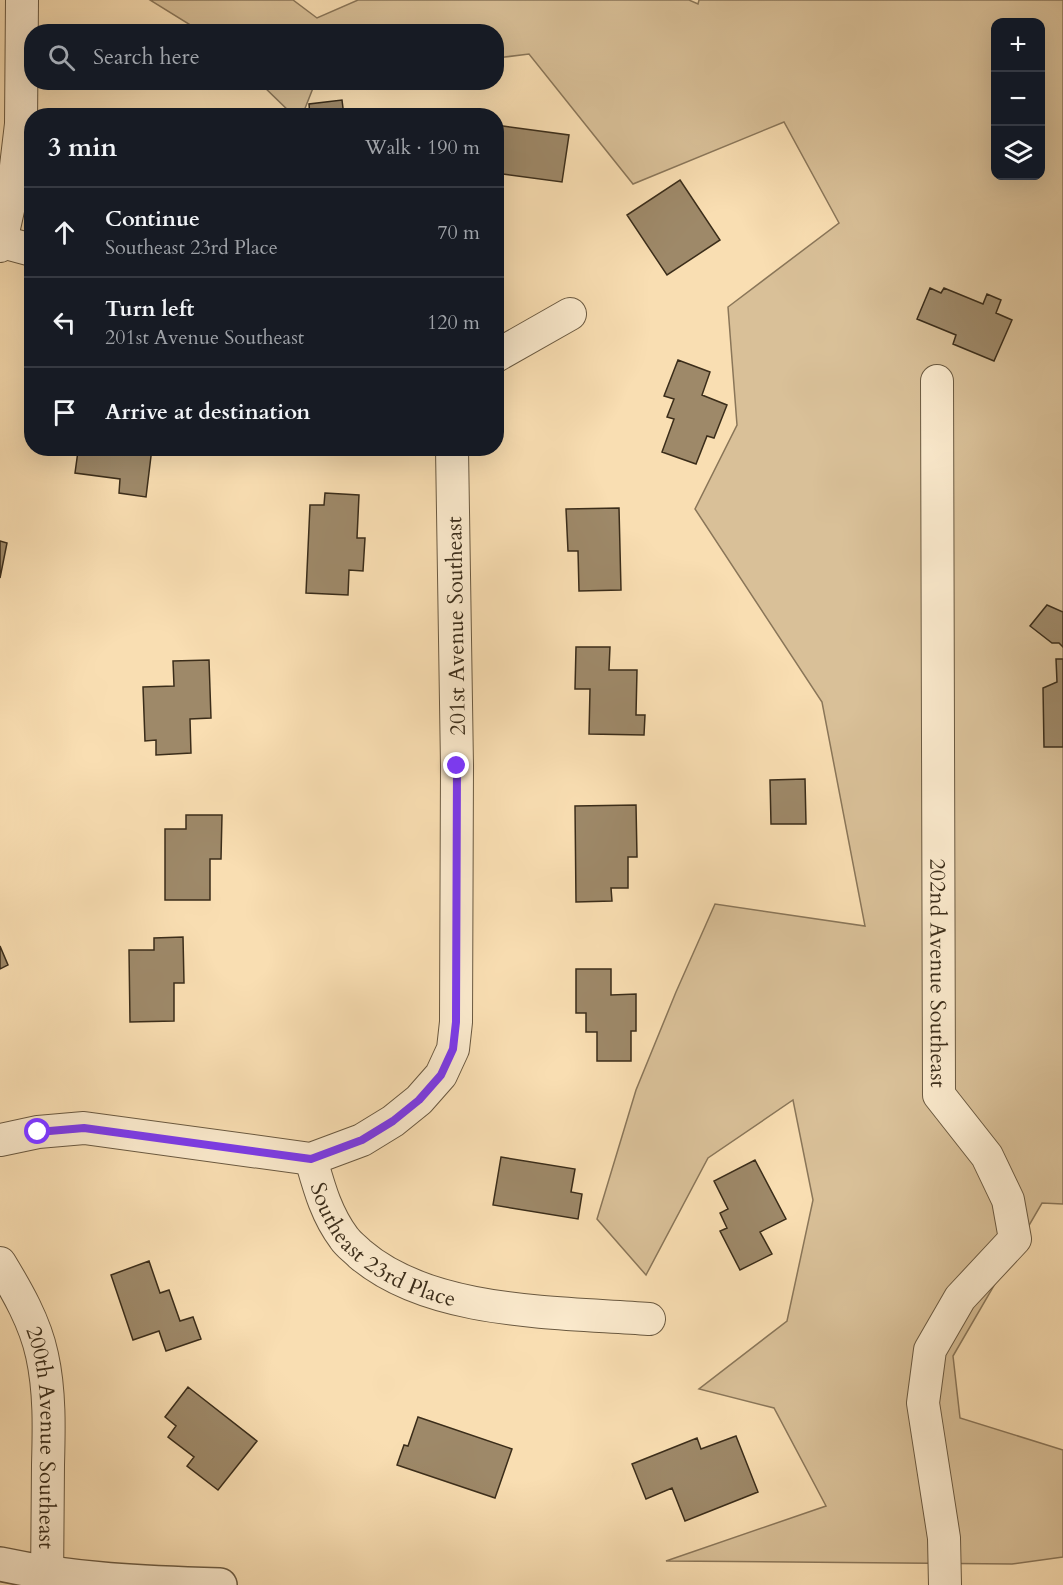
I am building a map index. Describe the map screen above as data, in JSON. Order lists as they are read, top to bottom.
{
  "streets": {
    "street": [
      "201st Avenue Southeast",
      "202nd Avenue Southeast",
      "Southeast 23rd Place",
      "200th Avenue Southeast"
    ]
  },
  "crossings": [
    ["201st Avenue Southeast", "Southeast 23rd Place"]
  ],
  "page": {
    "map_buttons": ["+", "−"],
    "search": "Search here",
    "heading": ["3 min", "Walk · 190 m"],
    "list": [
      ["Continue", "Southeast 23rd Place", "70 m"],
      ["Turn left", "201st Avenue Southeast", "120 m"],
      "Arrive at destination"
    ]
  }
}
